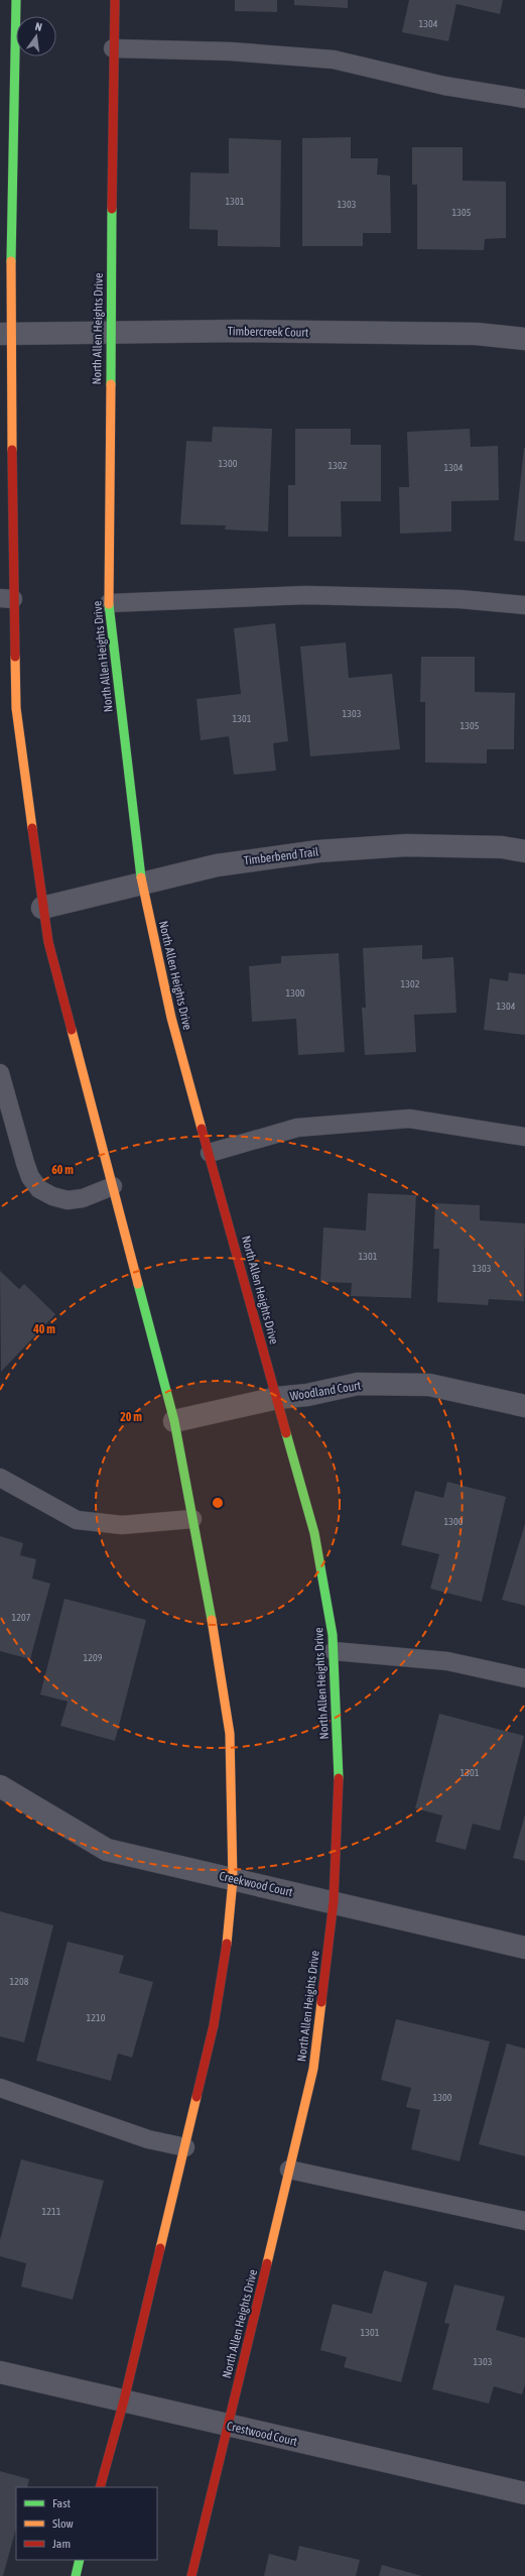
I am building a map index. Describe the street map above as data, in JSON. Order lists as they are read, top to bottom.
{
  "streets": {
    "main road": ["North Allen Heights Drive"],
    "street": [
      "Timbercreek Court",
      "Timberbend Trail",
      "Woodland Court",
      "Creekwood Court",
      "Crestwood Court"
    ]
  },
  "crossings": [
    ["North Allen Heights Drive", "Timbercreek Court"],
    ["North Allen Heights Drive", "Timberbend Trail"],
    ["North Allen Heights Drive", "Woodland Court"],
    ["North Allen Heights Drive", "Creekwood Court"],
    ["North Allen Heights Drive", "Crestwood Court"]
  ],
  "house_numbers": [
    "1304",
    "1301",
    "1303",
    "1305",
    "1300",
    "1302",
    "1304",
    "1303",
    "1301",
    "1305",
    "1302",
    "1300",
    "1304",
    "1301",
    "1303",
    "1300",
    "1207",
    "1209",
    "1301",
    "1208",
    "1210",
    "1300",
    "1211",
    "1301",
    "1303"
  ],
  "legend": ["Fast", "Slow", "Jam"],
  "north": "top",
  "rings": ["60 m", "40 m", "20 m"]
}
